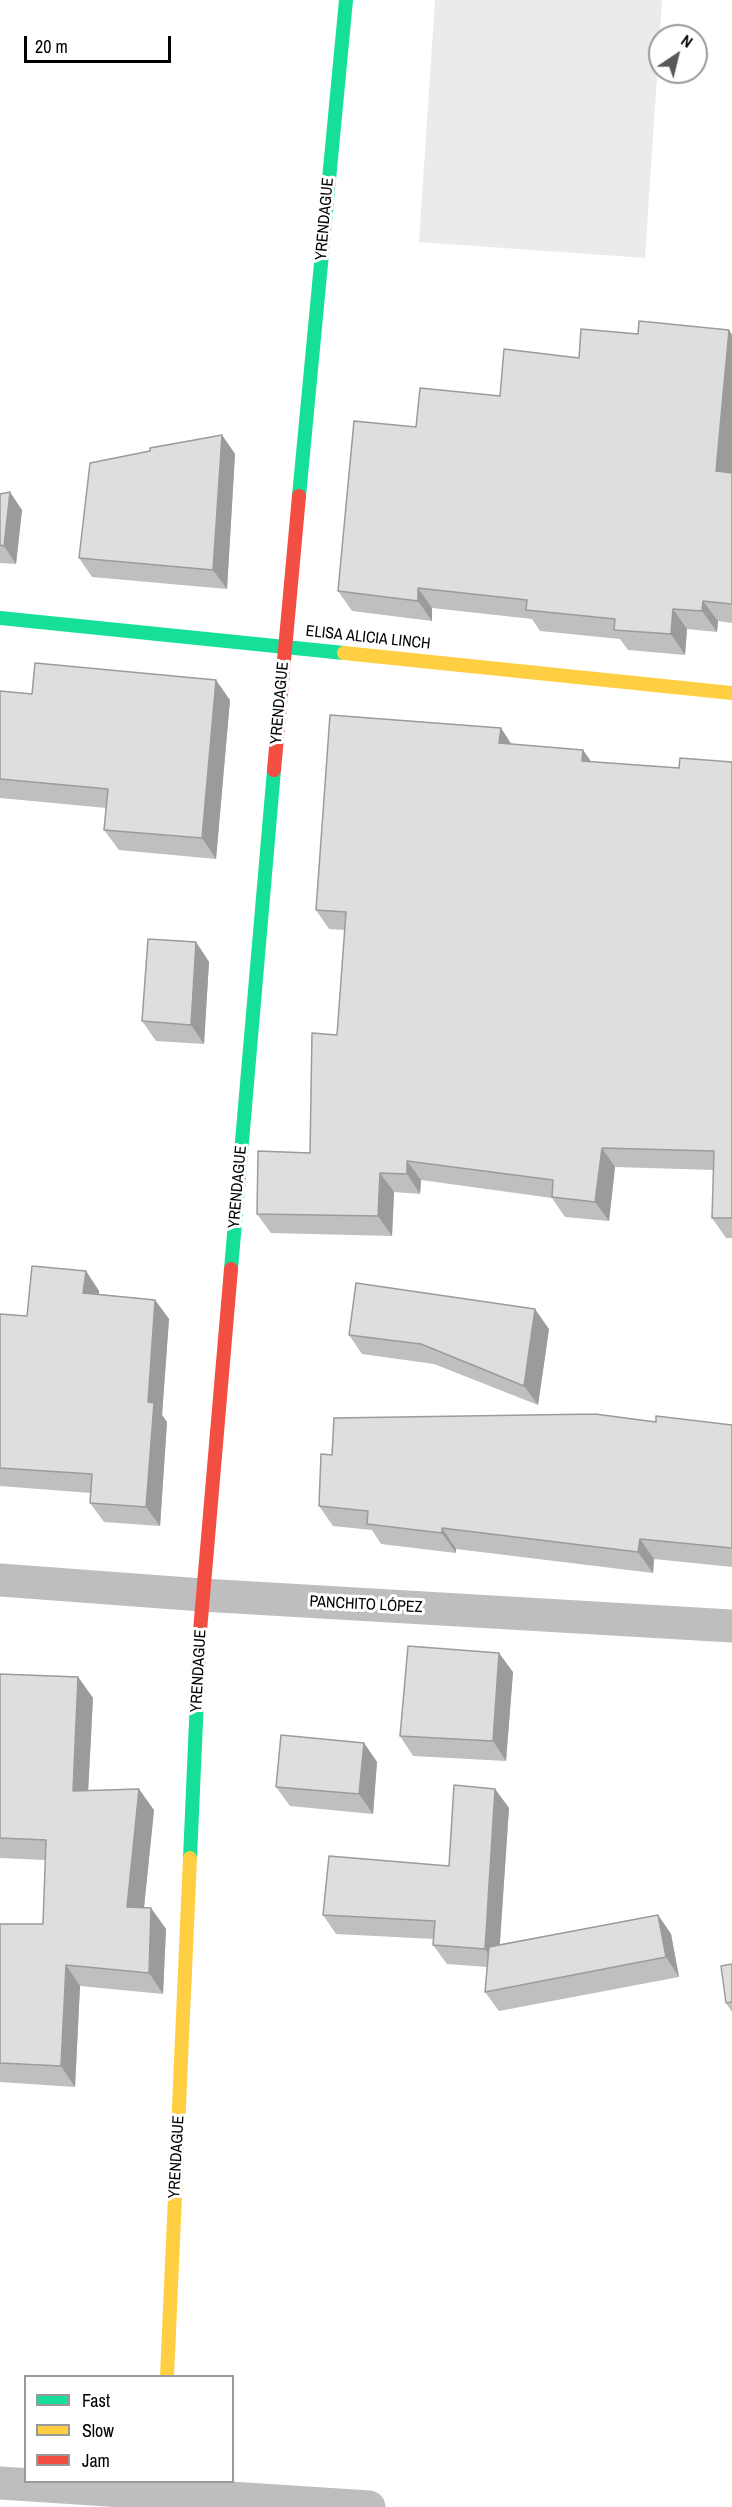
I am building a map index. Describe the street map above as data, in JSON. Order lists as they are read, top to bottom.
{
  "streets": {
    "street": ["YRENDAGUE", "ELISA ALICIA LINCH", "PANCHITO LÓPEZ"]
  },
  "crossings": [
    ["YRENDAGUE", "ELISA ALICIA LINCH"],
    ["YRENDAGUE", "PANCHITO LÓPEZ"]
  ],
  "legend": ["Fast", "Slow", "Jam"],
  "scale_bar": "20 m",
  "north": "top right"
}
